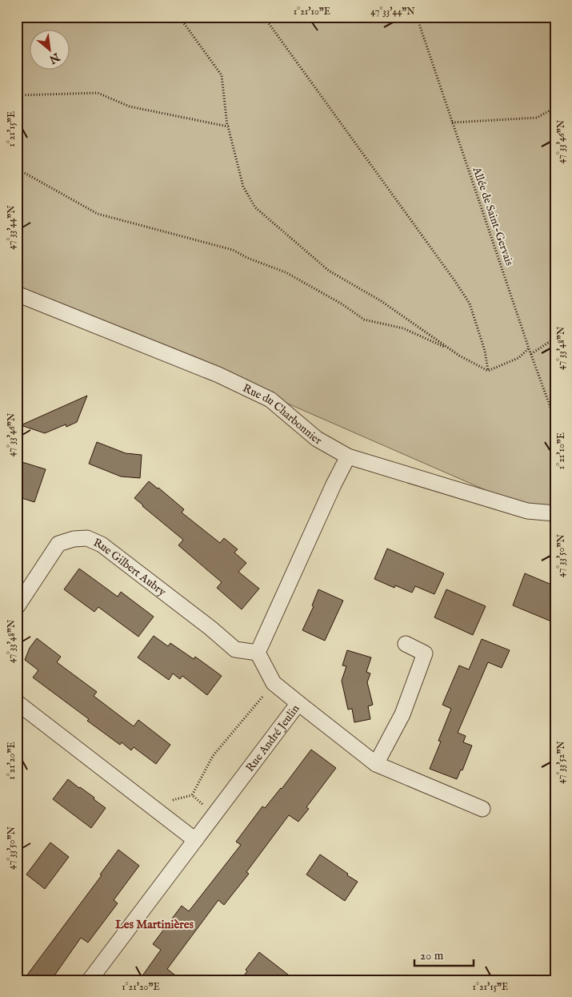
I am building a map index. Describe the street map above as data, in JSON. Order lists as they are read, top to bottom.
{
  "streets": {
    "street": ["Rue du Charbonnier", "Rue Gilbert Aubry", "Rue André Jeulin"],
    "path": ["Allée de Saint-Gervais"]
  },
  "crossings": [
    ["Rue Gilbert Aubry", "Rue André Jeulin"]
  ],
  "districts": ["Les Martinières"],
  "scale_bar": "20 m",
  "north": "bottom right",
  "coordinates": [
    "1°21'10\"E",
    "47°33'44\"N",
    "1°21'15\"E",
    "47°33'46\"N",
    "47°33'48\"N",
    "47°33'50\"N",
    "1°21'20\"E",
    "47°33'52\"N"
  ]
}
